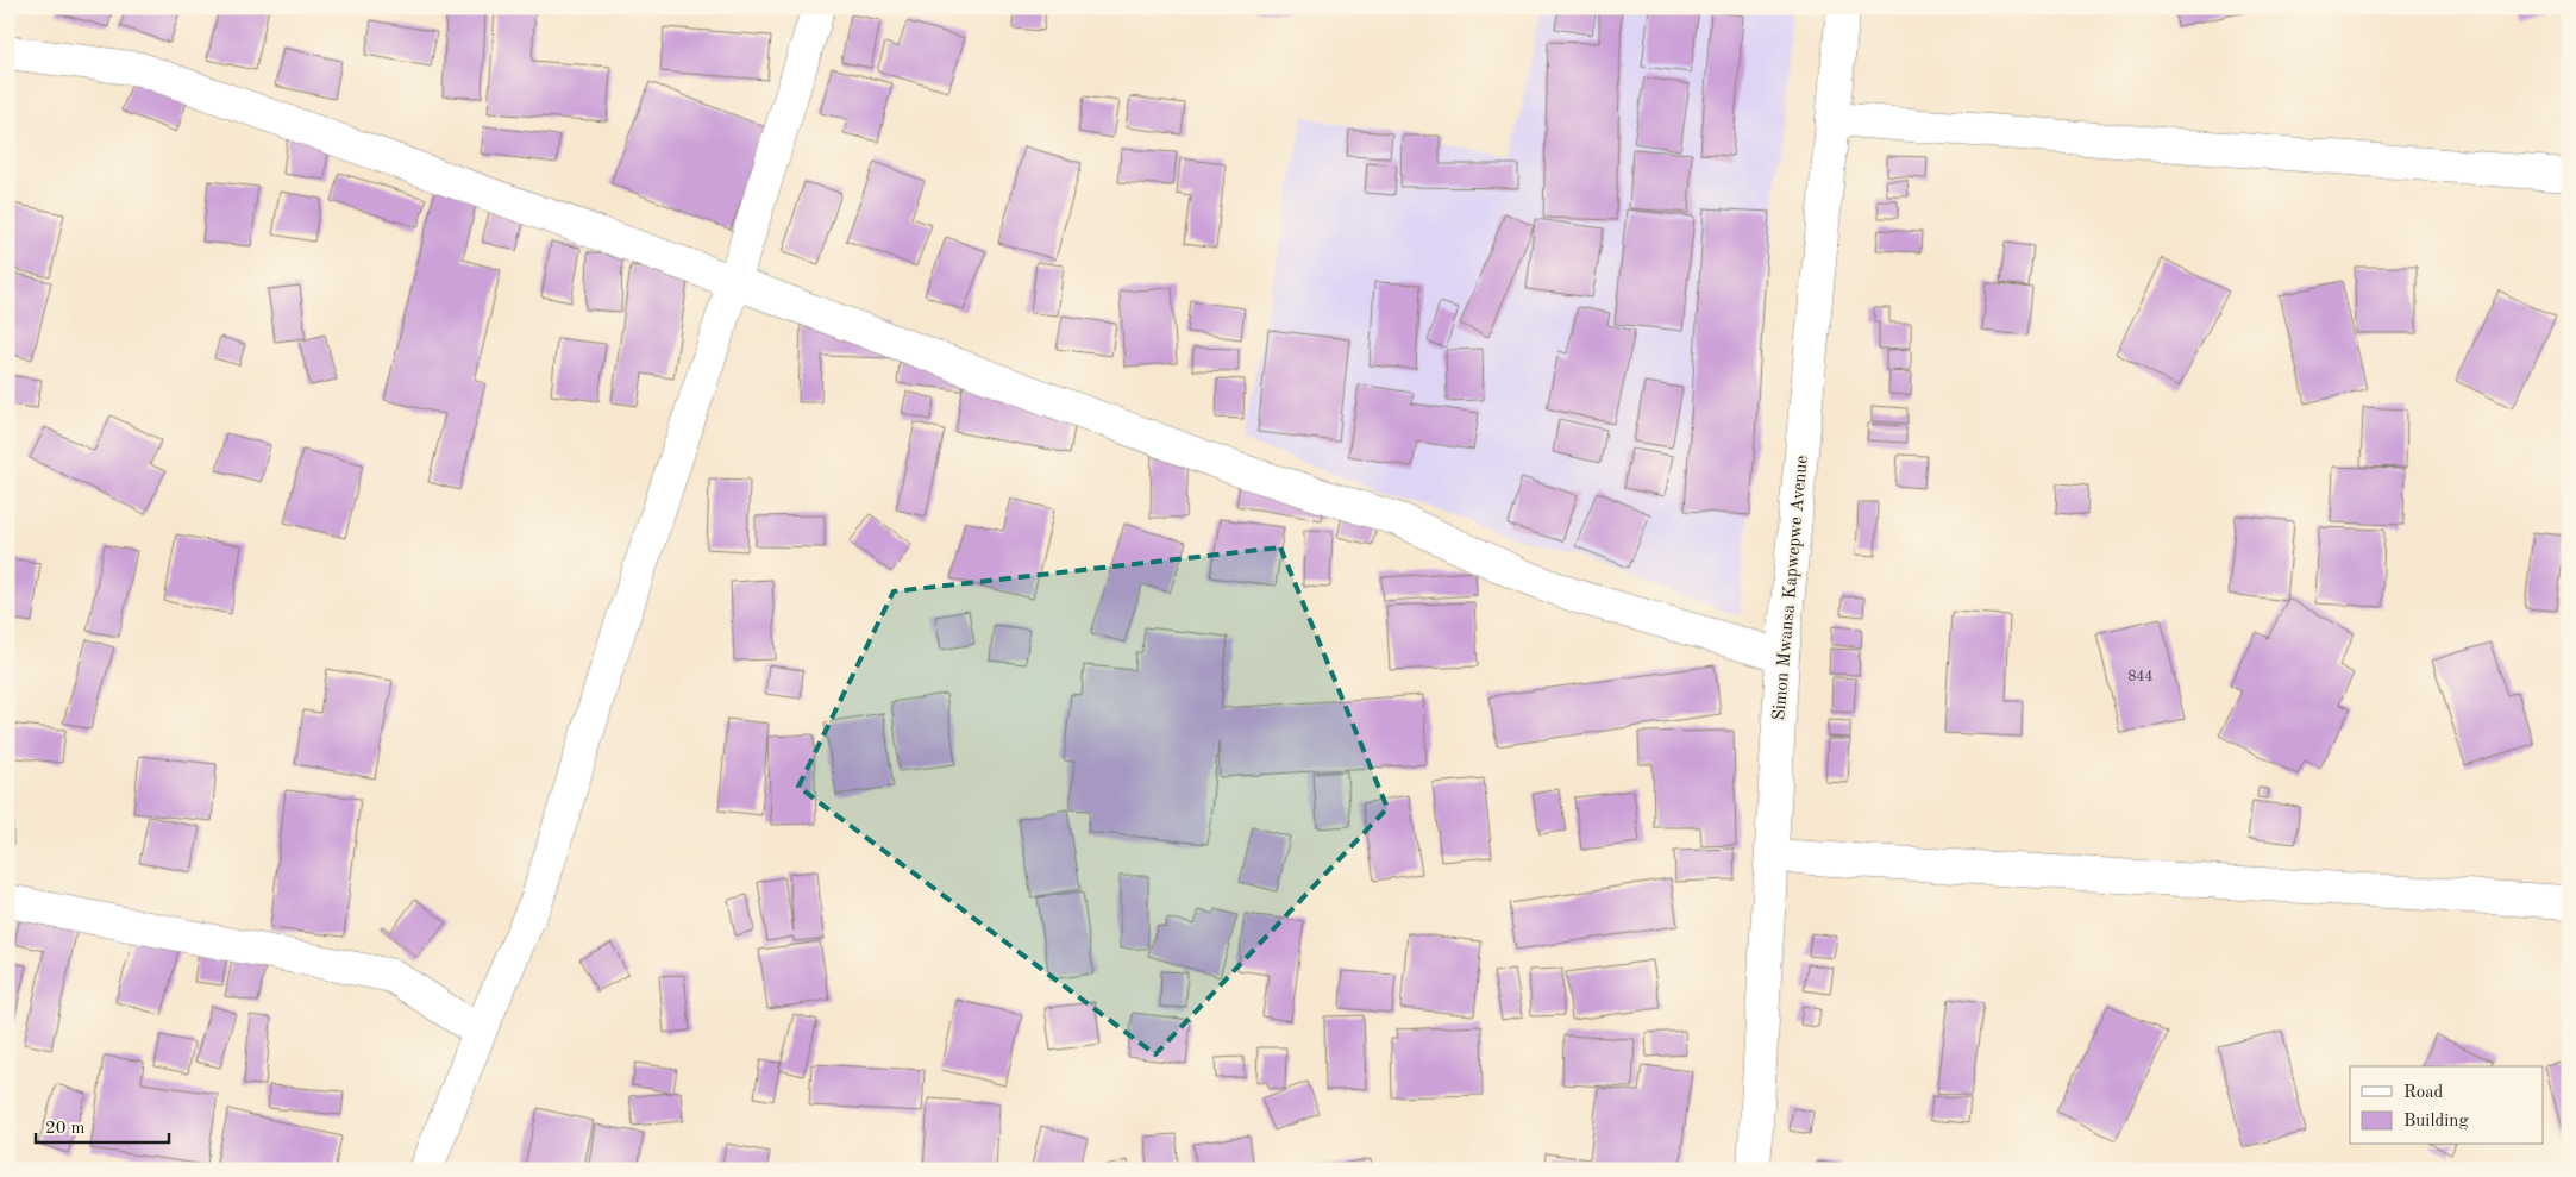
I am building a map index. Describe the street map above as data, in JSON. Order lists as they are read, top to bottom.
{
  "streets": {
    "street": ["Simon Mwansa Kapwepwe Avenue"]
  },
  "house_numbers": ["844"],
  "legend": ["Road", "Building"],
  "scale_bar": "20 m"
}
